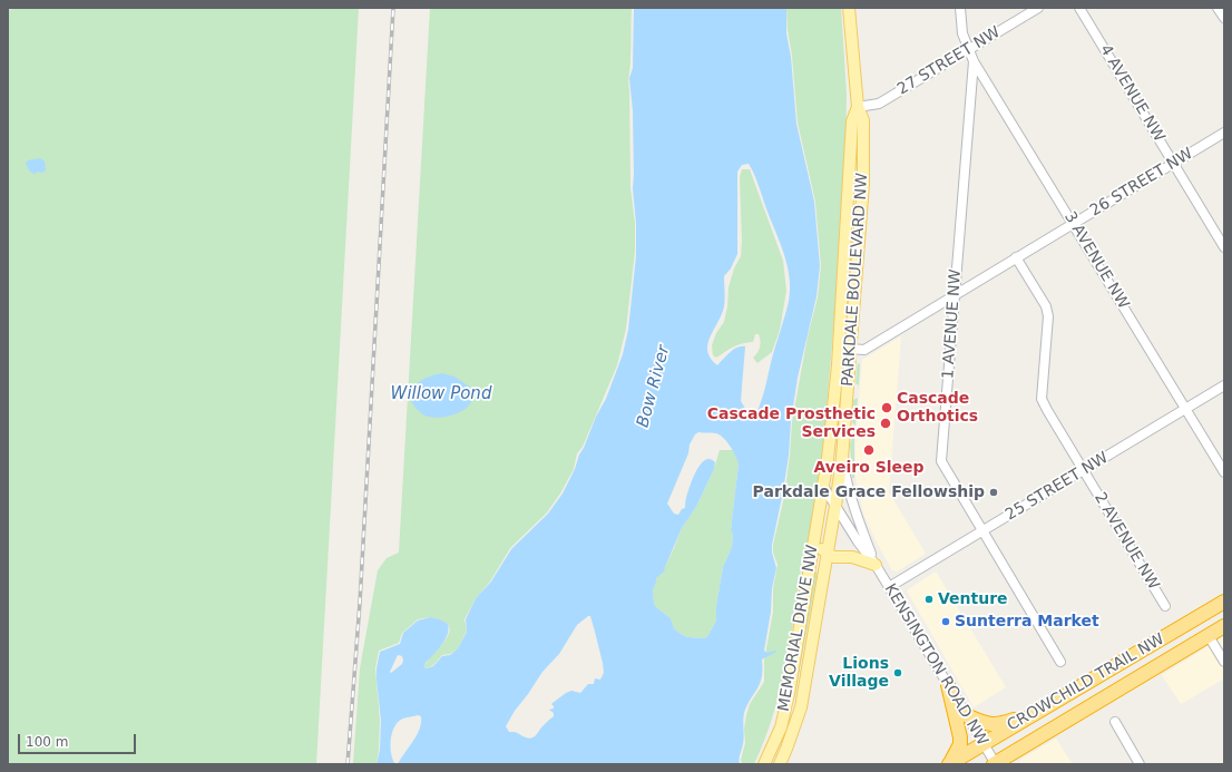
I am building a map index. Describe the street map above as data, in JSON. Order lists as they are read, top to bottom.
{
  "streets": {
    "highway": ["CROWCHILD TRAIL NW"],
    "main road": ["PARKDALE BOULEVARD NW", "MEMORIAL DRIVE NW"],
    "street": [
      "27 STREET NW",
      "4 AVENUE NW",
      "26 STREET NW",
      "3 AVENUE NW",
      "1 AVENUE NW",
      "25 STREET NW",
      "2 AVENUE NW",
      "KENSINGTON ROAD NW"
    ]
  },
  "crossings": [
    ["27 STREET NW", "3 AVENUE NW"],
    ["27 STREET NW", "PARKDALE BOULEVARD NW"],
    ["4 AVENUE NW", "26 STREET NW"],
    ["26 STREET NW", "3 AVENUE NW"],
    ["26 STREET NW", "PARKDALE BOULEVARD NW"],
    ["26 STREET NW", "1 AVENUE NW"],
    ["26 STREET NW", "2 AVENUE NW"],
    ["3 AVENUE NW", "1 AVENUE NW"],
    ["3 AVENUE NW", "25 STREET NW"],
    ["PARKDALE BOULEVARD NW", "MEMORIAL DRIVE NW"],
    ["PARKDALE BOULEVARD NW", "KENSINGTON ROAD NW"],
    ["1 AVENUE NW", "25 STREET NW"],
    ["25 STREET NW", "2 AVENUE NW"],
    ["25 STREET NW", "KENSINGTON ROAD NW"],
    ["MEMORIAL DRIVE NW", "KENSINGTON ROAD NW"],
    ["KENSINGTON ROAD NW", "CROWCHILD TRAIL NW"]
  ],
  "water": ["Bow River", "Willow Pond"],
  "places": [
    "Cascade Orthotics",
    "Cascade Prosthetic Services",
    "Aveiro Sleep",
    "Parkdale Grace Fellowship",
    "Venture",
    "Sunterra Market",
    "Lions Village"
  ],
  "scale_bar": "100 m"
}
